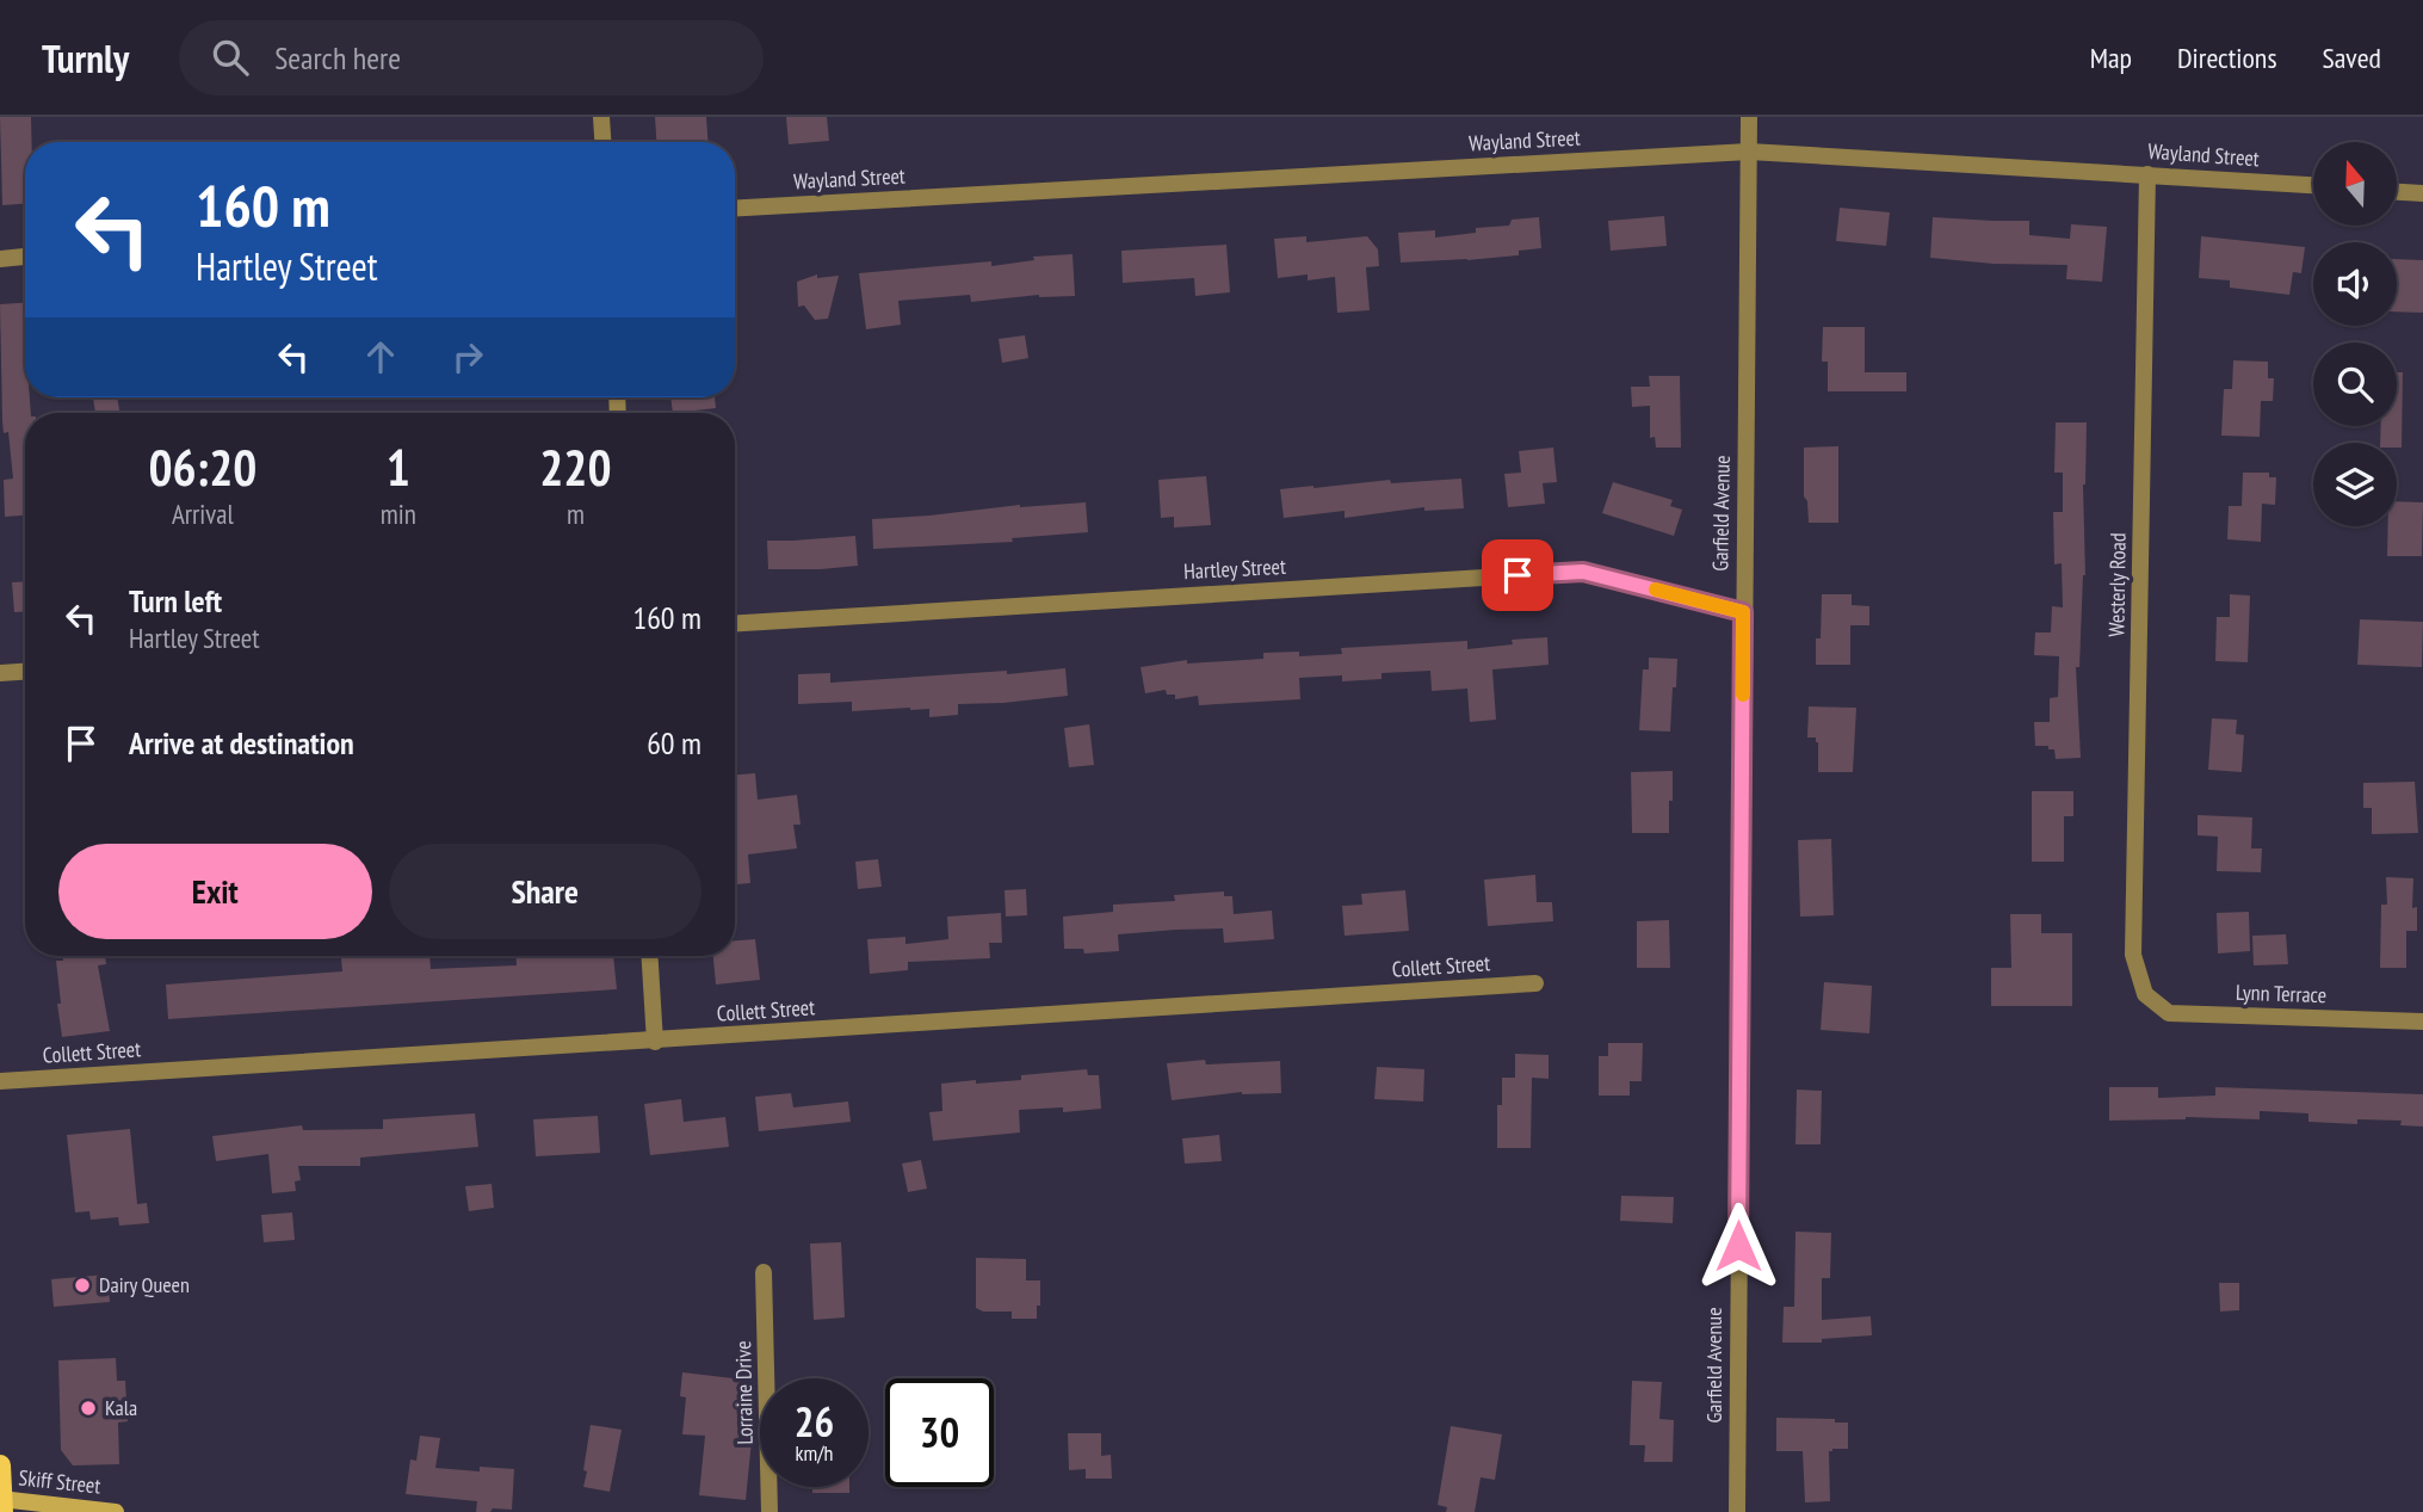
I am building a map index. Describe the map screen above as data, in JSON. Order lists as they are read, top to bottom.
{
  "streets": {
    "main road": ["Skiff Street"],
    "street": [
      "Wayland Street",
      "Garfield Avenue",
      "Hartley Street",
      "Westerly Road",
      "Collett Street",
      "Lynn Terrace",
      "Lorraine Drive"
    ]
  },
  "crossings": [
    ["Wayland Street", "Garfield Avenue"],
    ["Wayland Street", "Westerly Road"],
    ["Garfield Avenue", "Hartley Street"],
    ["Westerly Road", "Lynn Terrace"]
  ],
  "places": ["Dairy Queen", "Kala"],
  "north": "top",
  "page": {
    "header": "Turnly",
    "search": "Search here",
    "nav": ["Map", "Directions", "Saved"],
    "turn": ["160 m", "Hartley Street"],
    "eta": [
      "06:20",
      "Arrival",
      "1",
      "min",
      "220",
      "m"
    ],
    "list": [
      {
        "name": "Turn left",
        "note": "Hartley Street",
        "value": "160 m"
      },
      {
        "name": "Arrive at destination",
        "value": "60 m"
      }
    ],
    "buttons": ["Exit", "Share"],
    "speed": "26 km/h",
    "limit": "30"
  }
}
